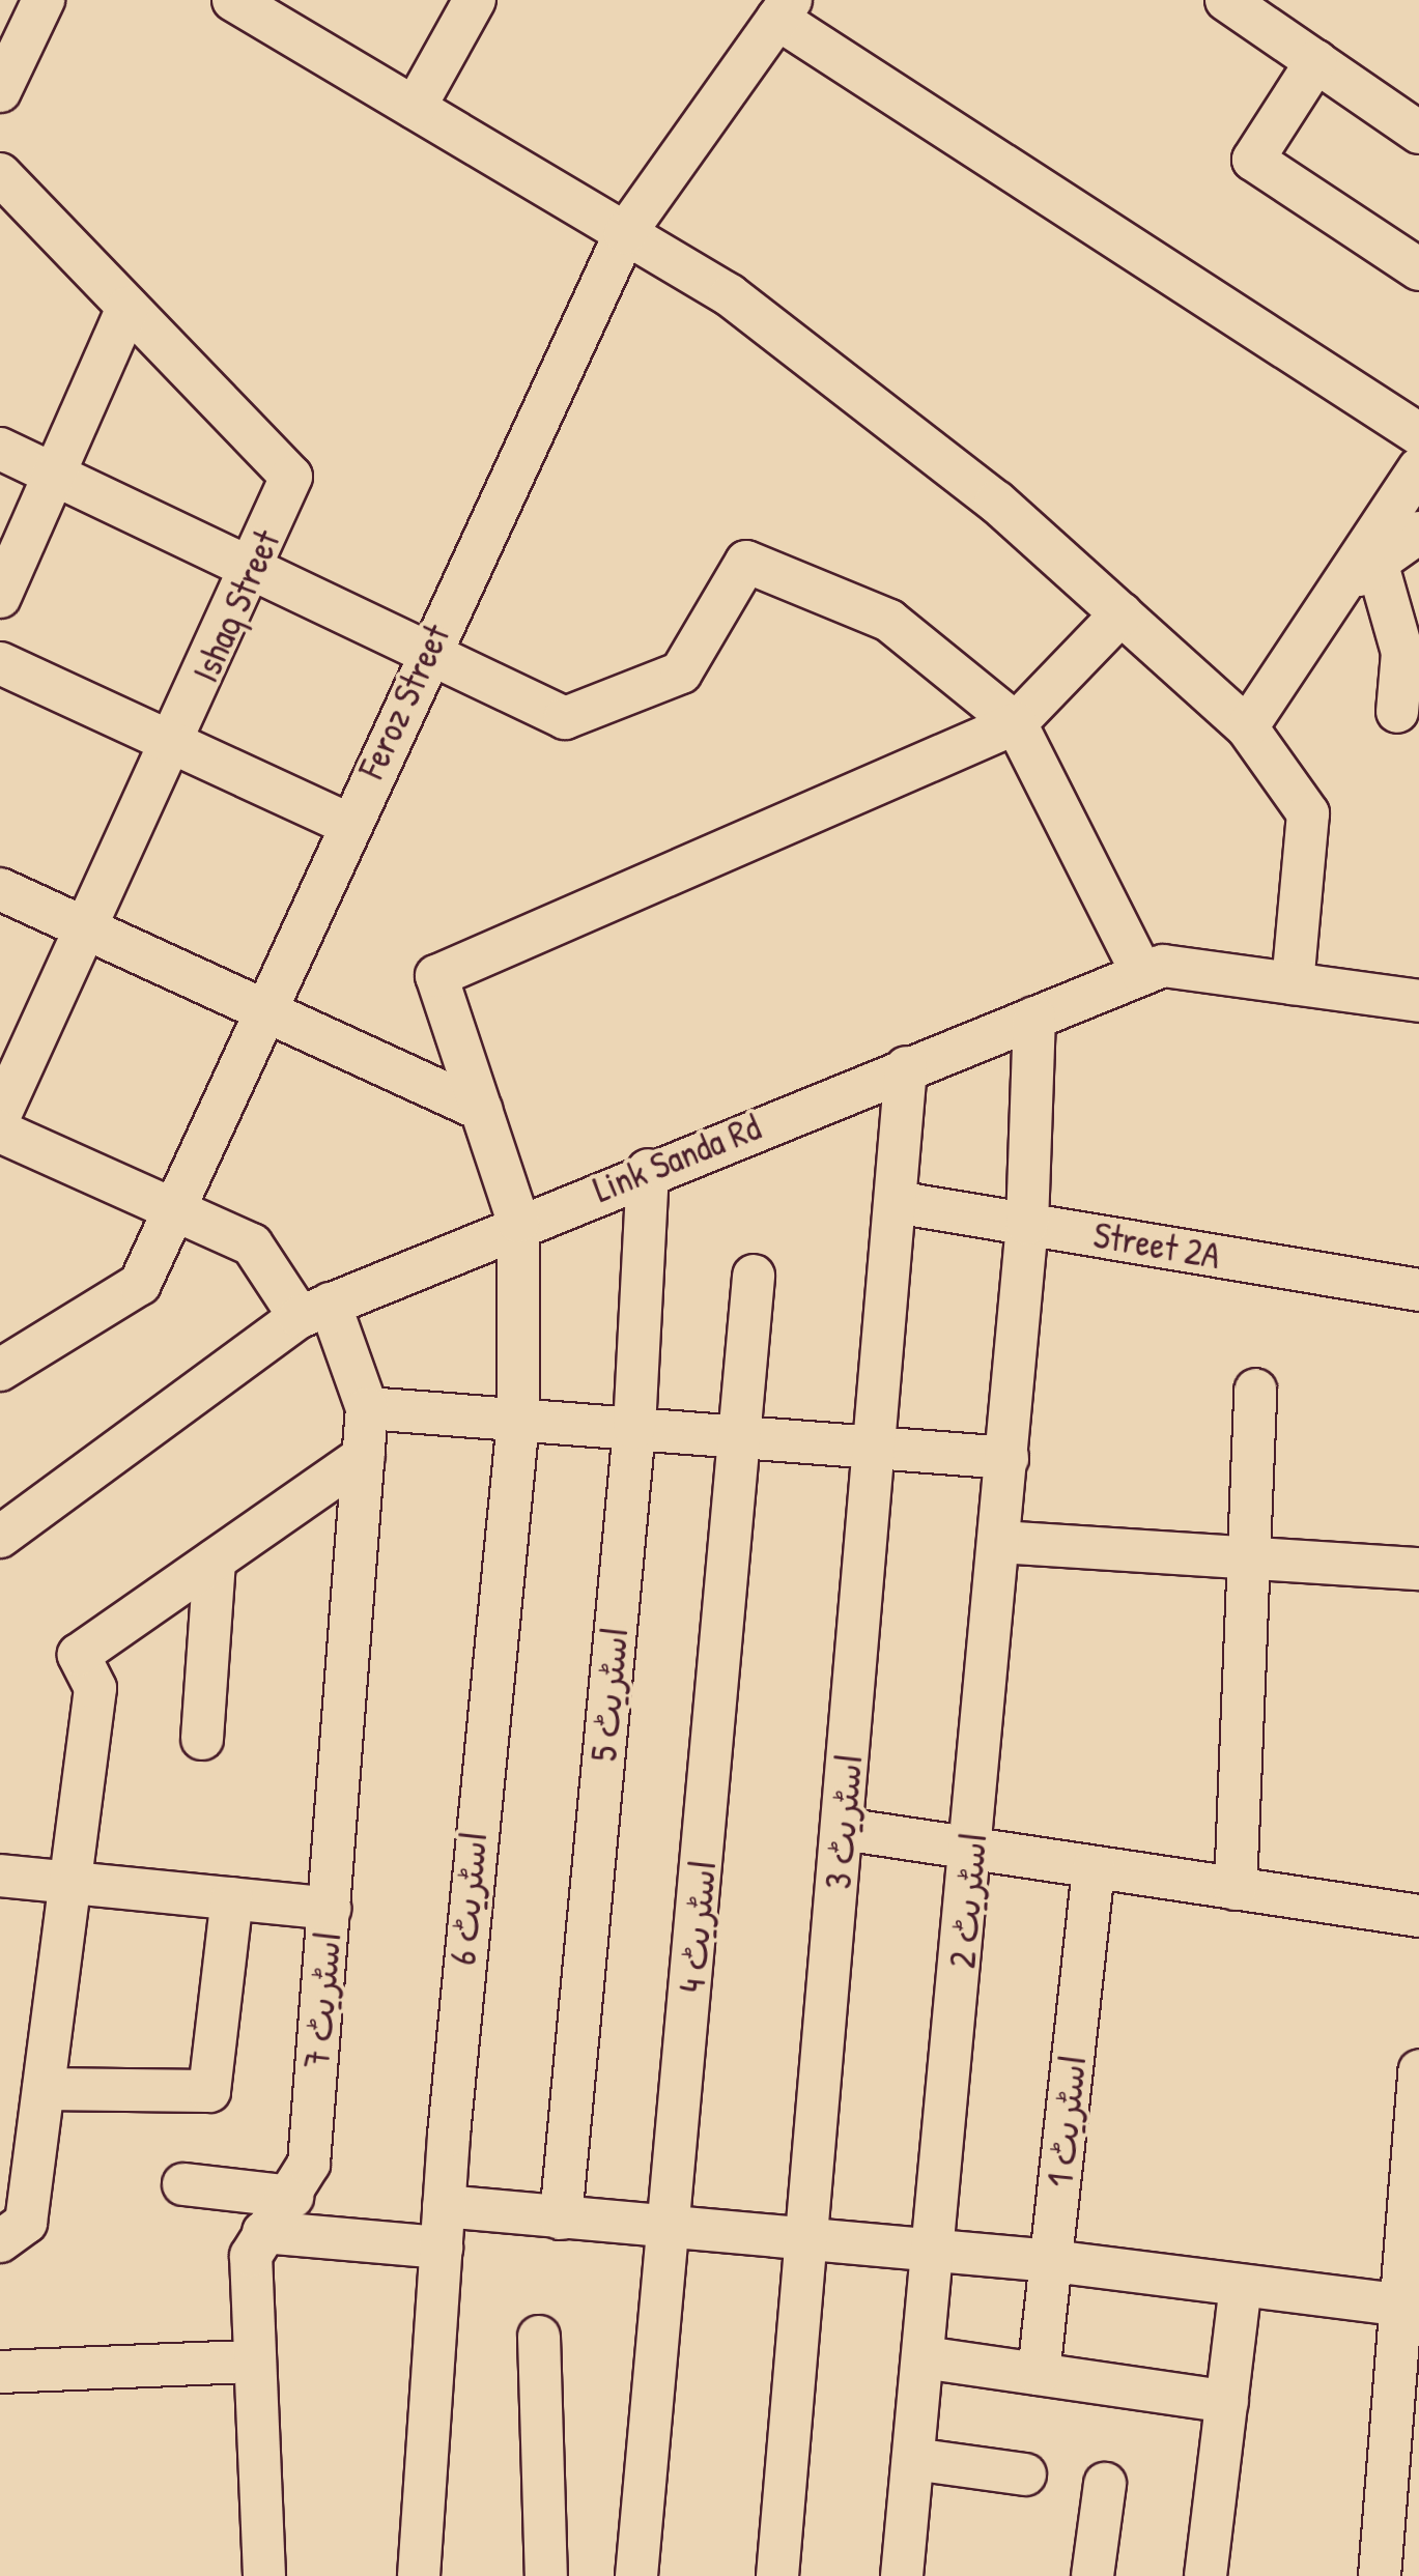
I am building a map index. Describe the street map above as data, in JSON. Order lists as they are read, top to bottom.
{
  "streets": {
    "street": [
      "Ishaq Street",
      "Feroz Street",
      "Link Sanda Rd",
      "Street 2A",
      "اسٹریٹ 5",
      "اسٹریٹ 3",
      "اسٹریٹ 6",
      "اسٹریٹ 2",
      "اسٹریٹ 4",
      "اسٹریٹ 7",
      "اسٹریٹ 1"
    ]
  },
  "crossings": [
    ["Link Sanda Rd", "اسٹریٹ 5"],
    ["Link Sanda Rd", "اسٹریٹ 3"],
    ["Link Sanda Rd", "اسٹریٹ 6"],
    ["Link Sanda Rd", "اسٹریٹ 2"],
    ["Street 2A", "اسٹریٹ 3"],
    ["Street 2A", "اسٹریٹ 2"]
  ]
}
